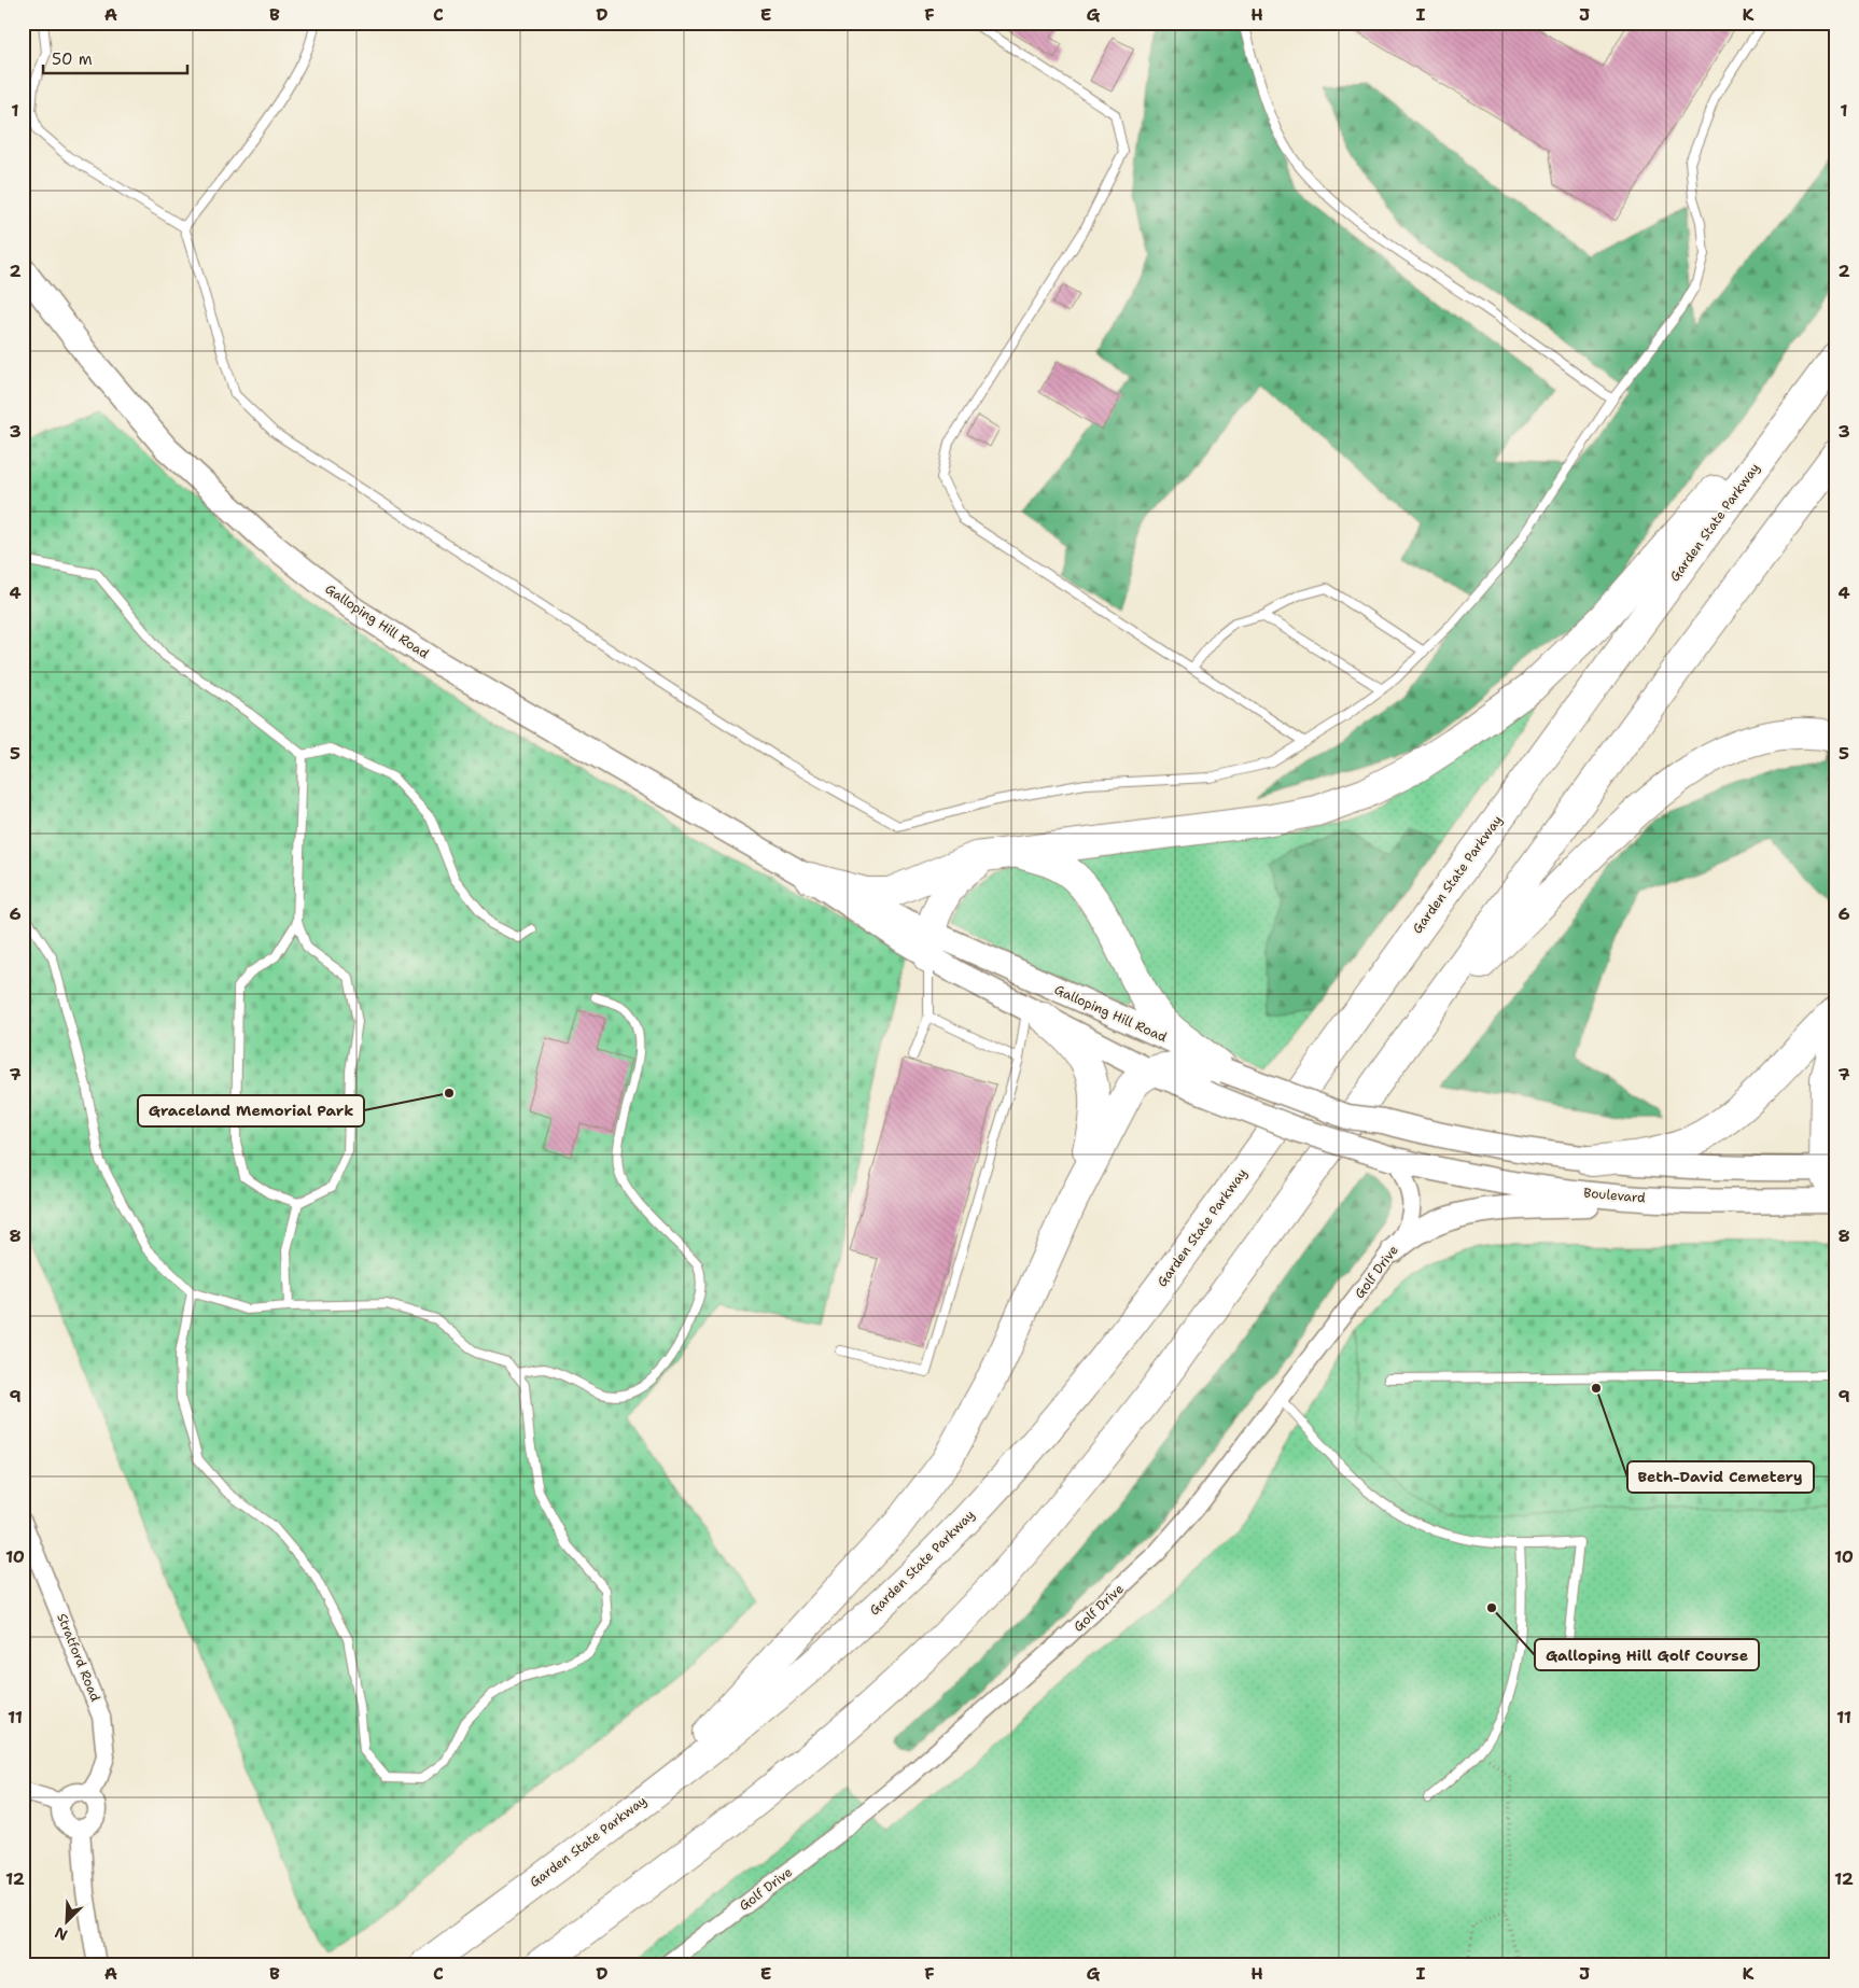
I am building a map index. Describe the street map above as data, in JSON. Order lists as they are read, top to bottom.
{
  "streets": {
    "highway": ["Garden State Parkway"],
    "main road": ["Galloping Hill Road", "Boulevard"],
    "street": ["Golf Drive", "Stratford Road"]
  },
  "crossings": [
    ["Galloping Hill Road", "Boulevard"],
    ["Galloping Hill Road", "Golf Drive"],
    ["Boulevard", "Golf Drive"]
  ],
  "places": ["Graceland Memorial Park", "Beth-David Cemetery", "Galloping Hill Golf Course"],
  "scale_bar": "50 m",
  "north": "bottom left",
  "grid": {
    "columns": [
      "A",
      "B",
      "C",
      "D",
      "E",
      "F",
      "G",
      "H",
      "I",
      "J",
      "K"
    ],
    "rows": [
      "1",
      "2",
      "3",
      "4",
      "5",
      "6",
      "7",
      "8",
      "9",
      "10",
      "11",
      "12"
    ]
  }
}
